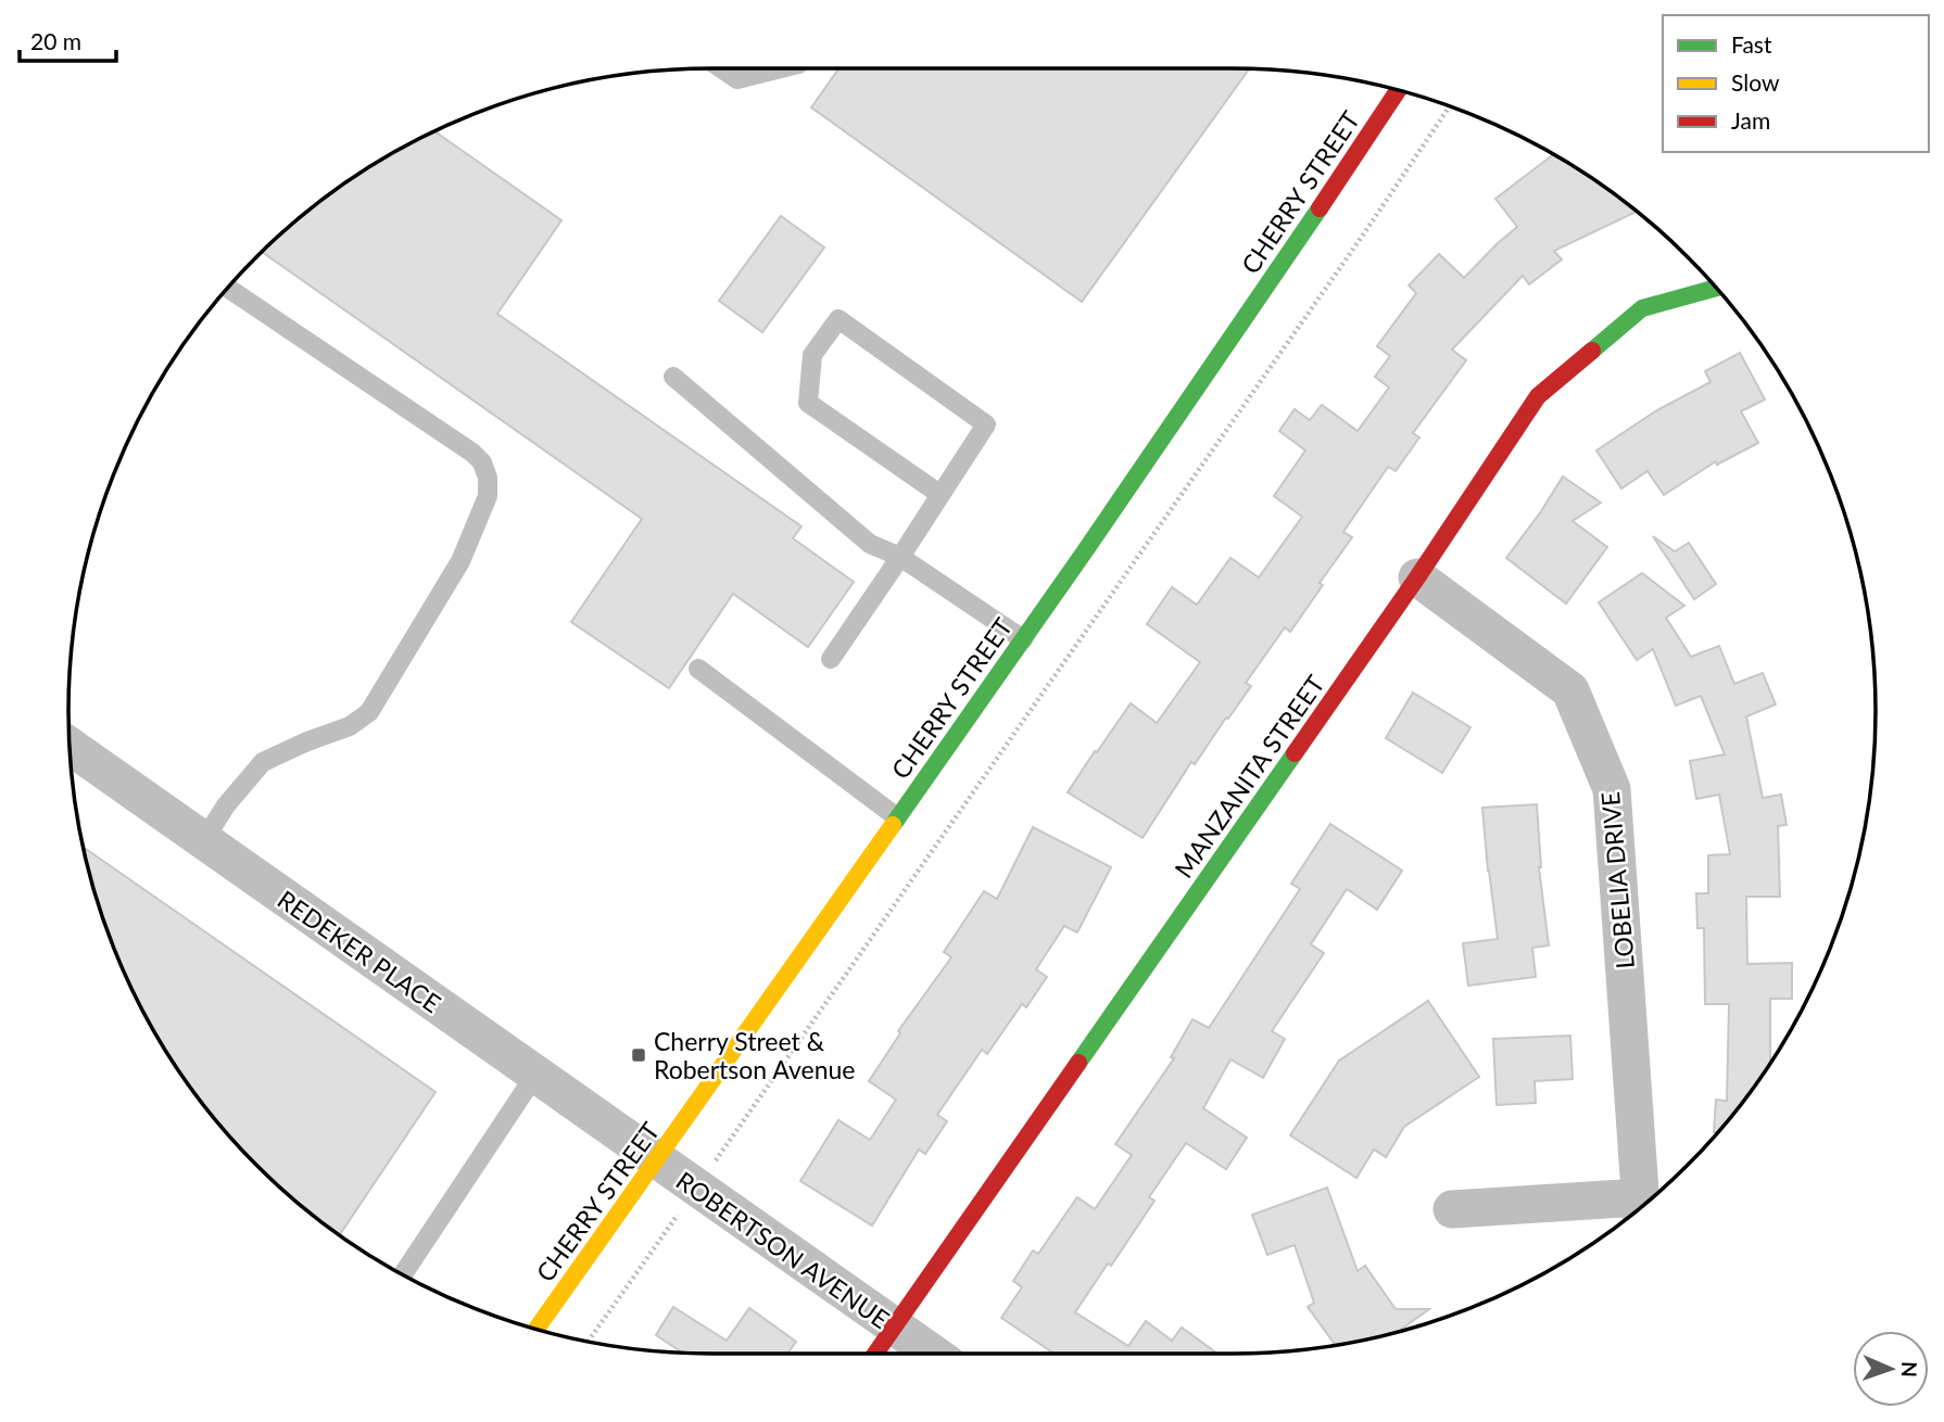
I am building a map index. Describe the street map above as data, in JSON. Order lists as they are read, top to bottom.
{
  "streets": {
    "street": [
      "CHERRY STREET",
      "MANZANITA STREET",
      "LOBELIA DRIVE",
      "REDEKER PLACE",
      "ROBERTSON AVENUE"
    ]
  },
  "crossings": [
    ["CHERRY STREET", "REDEKER PLACE"],
    ["CHERRY STREET", "ROBERTSON AVENUE"],
    ["MANZANITA STREET", "LOBELIA DRIVE"],
    ["MANZANITA STREET", "ROBERTSON AVENUE"],
    ["REDEKER PLACE", "ROBERTSON AVENUE"]
  ],
  "places": {
    "transit": ["Cherry Street & Robertson Avenue"]
  },
  "legend": ["Fast", "Slow", "Jam"],
  "scale_bar": "20 m",
  "north": "right"
}
